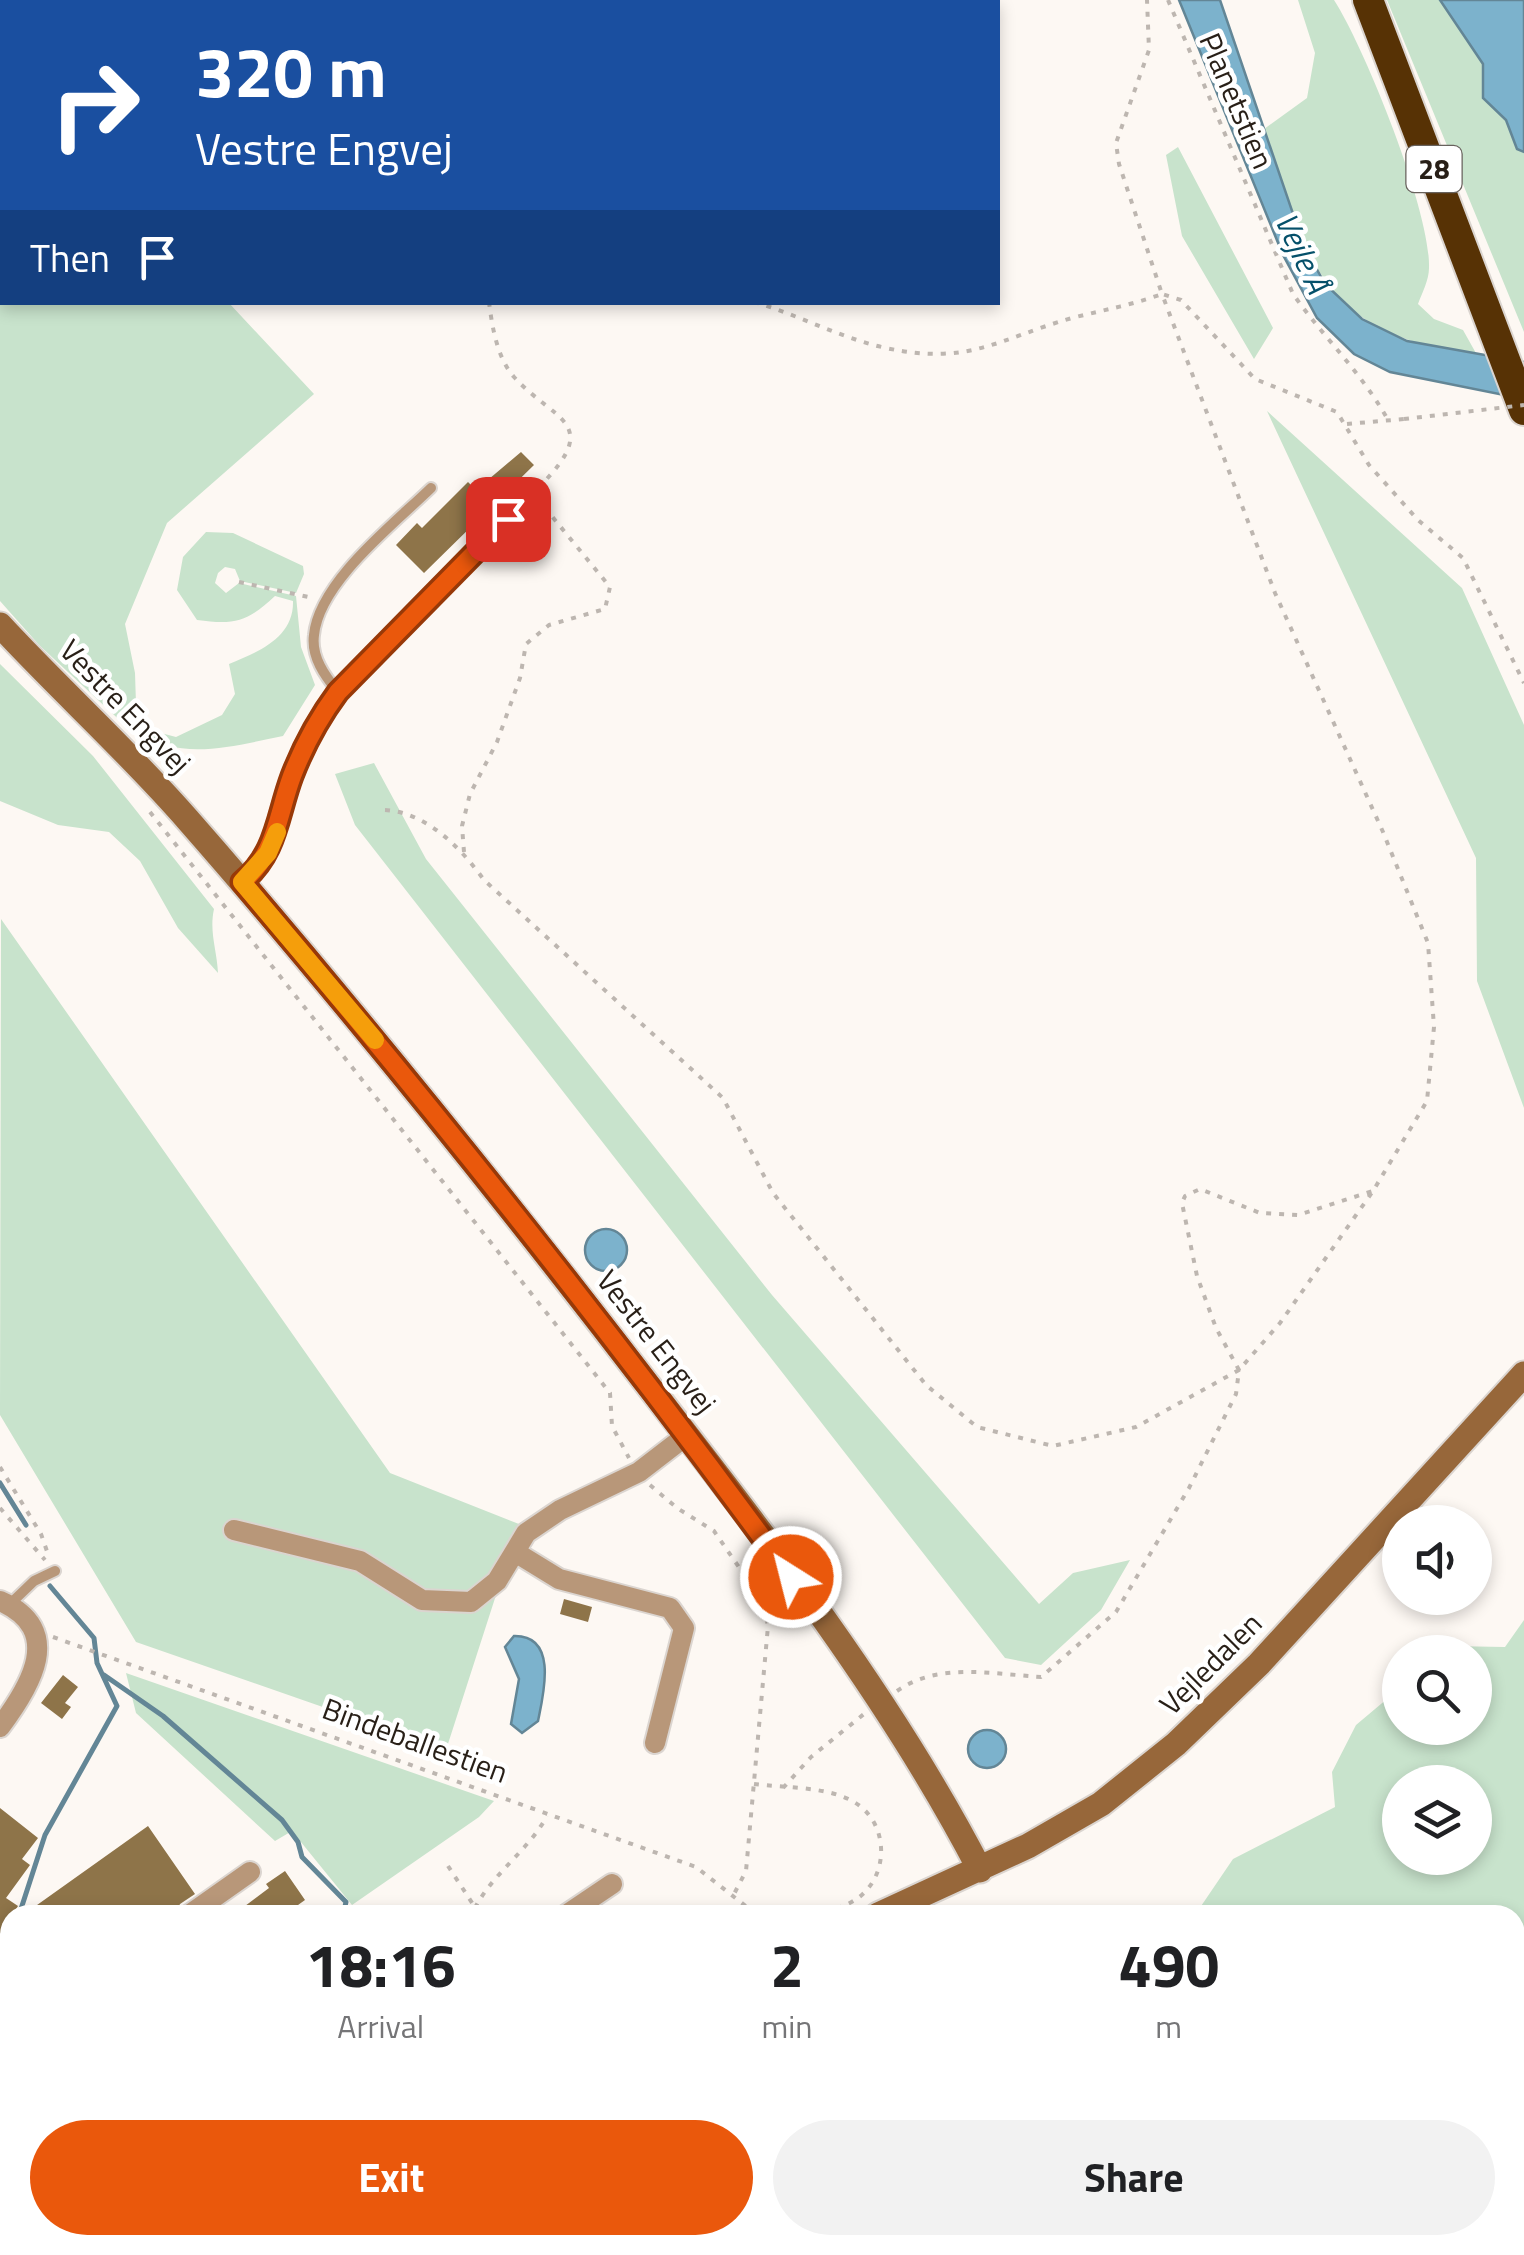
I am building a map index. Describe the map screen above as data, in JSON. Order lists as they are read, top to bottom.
{
  "streets": {
    "highway": ["28"],
    "street": ["Vestre Engvej", "Vejledalen"],
    "path": ["Planetstien", "Bindeballestien"]
  },
  "crossings": [
    ["Vestre Engvej", "Vejledalen"]
  ],
  "water": ["Vejle Å"],
  "page": {
    "turn": ["320 m", "Vestre Engvej"],
    "then": "Then",
    "eta": [
      "18:16",
      "Arrival",
      "2",
      "min",
      "490",
      "m"
    ],
    "buttons": ["Exit", "Share"]
  }
}
